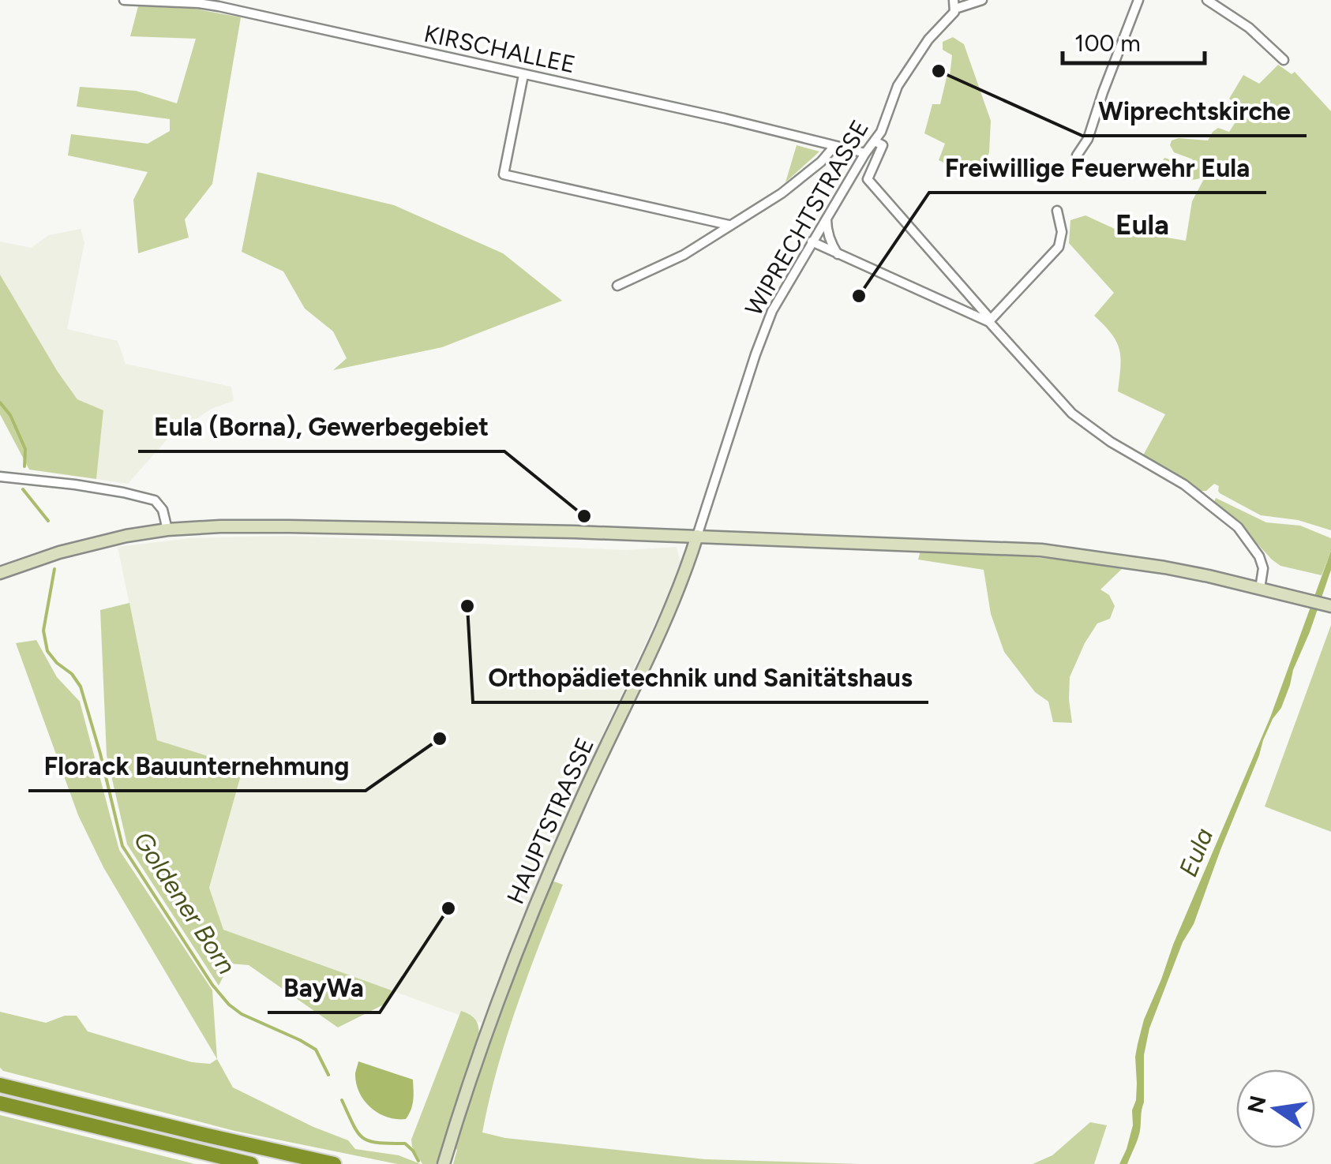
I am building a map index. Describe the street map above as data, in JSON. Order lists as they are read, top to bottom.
{
  "streets": {
    "main road": ["HAUPTSTRASSE"],
    "street": ["KIRSCHALLEE", "WIPRECHTSTRASSE"]
  },
  "crossings": [
    ["KIRSCHALLEE", "WIPRECHTSTRASSE"],
    ["WIPRECHTSTRASSE", "HAUPTSTRASSE"]
  ],
  "districts": ["Eula"],
  "water": ["Eula", "Goldener Born"],
  "places": [
    "Wiprechtskirche",
    "Freiwillige Feuerwehr Eula",
    "Eula (Borna), Gewerbegebiet",
    "Orthopädietechnik und Sanitätshaus",
    "Florack Bauunternehmung",
    "BayWa"
  ],
  "scale_bar": "100 m",
  "north": "left"
}
